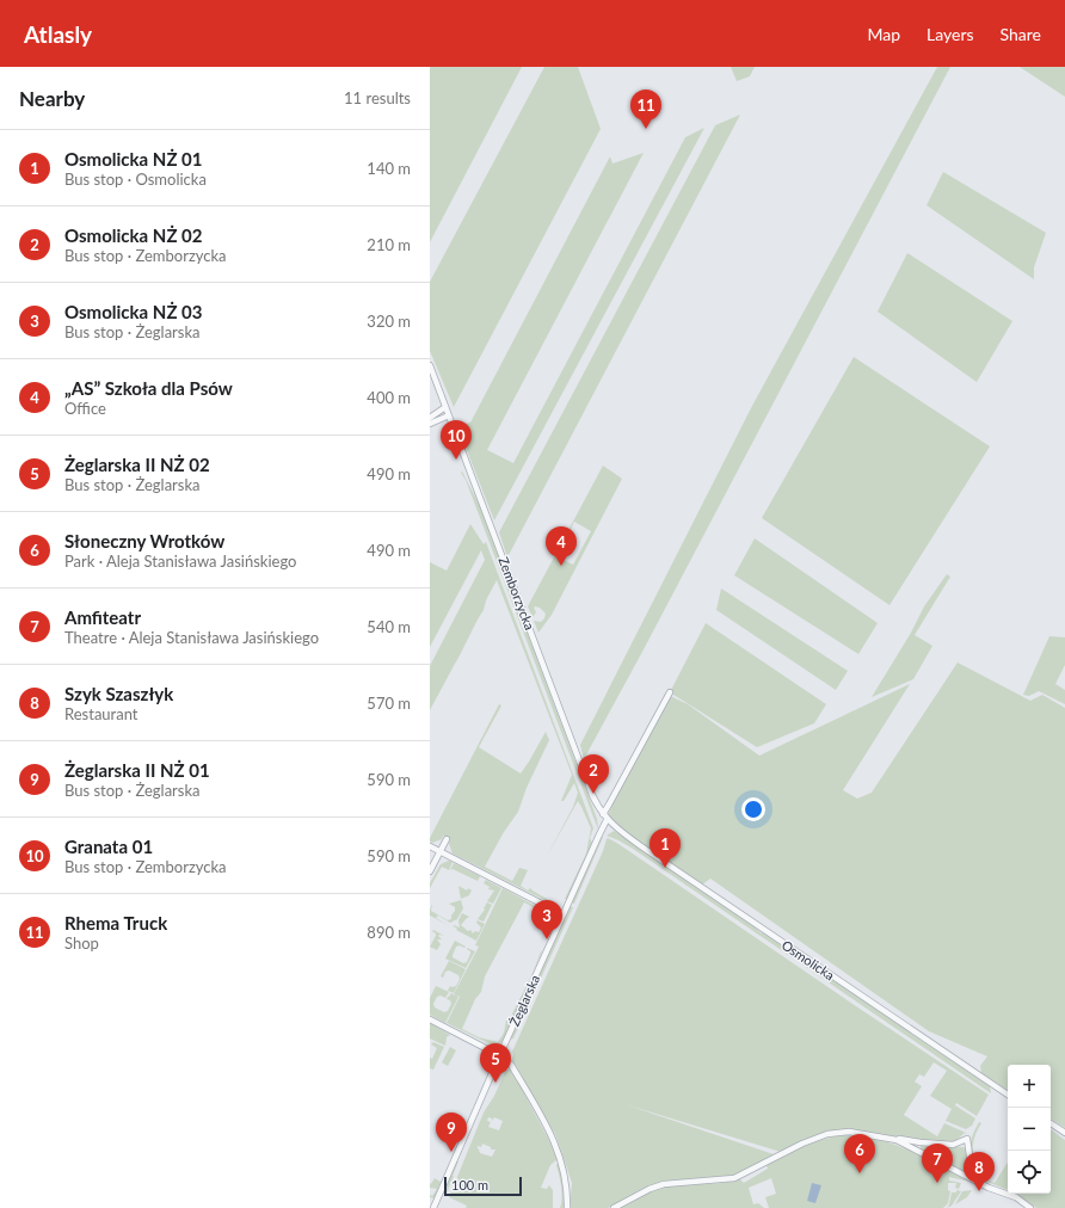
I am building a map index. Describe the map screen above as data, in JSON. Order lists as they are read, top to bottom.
{
  "streets": {
    "street": ["Zemborzycka", "Osmolicka", "Żeglarska"]
  },
  "crossings": [
    ["Zemborzycka", "Osmolicka"],
    ["Zemborzycka", "Żeglarska"],
    ["Osmolicka", "Żeglarska"]
  ],
  "scale_bar": "100 m",
  "page": {
    "header": "Atlasly",
    "nav": ["Map", "Layers", "Share"],
    "heading": ["Nearby", "11 results"],
    "pins": [
      "11",
      "10",
      "4",
      "2",
      "1",
      "3",
      "5",
      "9",
      "6",
      "7",
      "8"
    ],
    "list": [
      {
        "mark": "1",
        "name": "Osmolicka NŻ 01",
        "note": "Bus stop · Osmolicka",
        "value": "140 m"
      },
      {
        "mark": "2",
        "name": "Osmolicka NŻ 02",
        "note": "Bus stop · Zemborzycka",
        "value": "210 m"
      },
      {
        "mark": "3",
        "name": "Osmolicka NŻ 03",
        "note": "Bus stop · Żeglarska",
        "value": "320 m"
      },
      {
        "mark": "4",
        "name": "„AS” Szkoła dla Psów",
        "note": "Office",
        "value": "400 m"
      },
      {
        "mark": "5",
        "name": "Żeglarska II NŻ 02",
        "note": "Bus stop · Żeglarska",
        "value": "490 m"
      },
      {
        "mark": "6",
        "name": "Słoneczny Wrotków",
        "note": "Park · Aleja Stanisława Jasińskiego",
        "value": "490 m"
      },
      {
        "mark": "7",
        "name": "Amfiteatr",
        "note": "Theatre · Aleja Stanisława Jasińskiego",
        "value": "540 m"
      },
      {
        "mark": "8",
        "name": "Szyk Szaszłyk",
        "note": "Restaurant",
        "value": "570 m"
      },
      {
        "mark": "9",
        "name": "Żeglarska II NŻ 01",
        "note": "Bus stop · Żeglarska",
        "value": "590 m"
      },
      {
        "mark": "10",
        "name": "Granata 01",
        "note": "Bus stop · Zemborzycka",
        "value": "590 m"
      },
      {
        "mark": "11",
        "name": "Rhema Truck",
        "note": "Shop",
        "value": "890 m"
      }
    ],
    "map_buttons": ["+", "−"],
    "scale": "100 m"
  }
}
